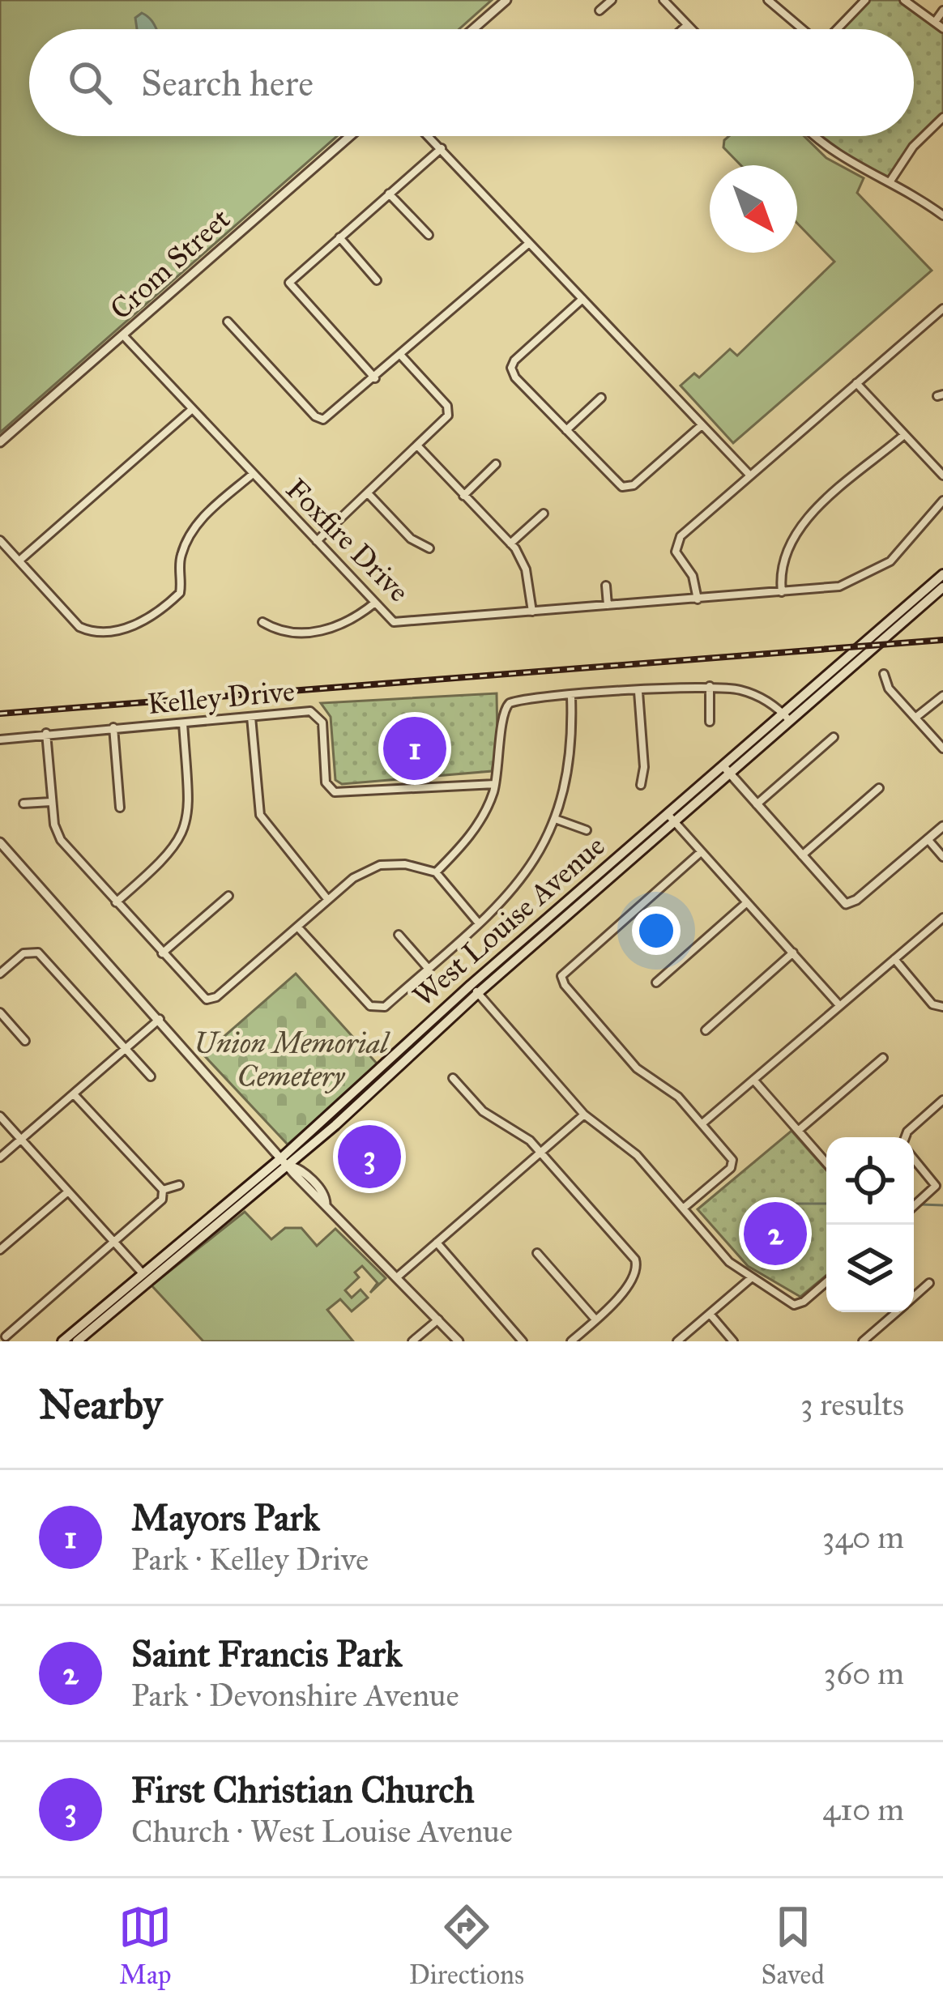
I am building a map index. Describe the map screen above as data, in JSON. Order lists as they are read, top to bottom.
{
  "streets": {
    "main road": ["West Louise Avenue"],
    "street": ["Crom Street", "Foxfire Drive", "Kelley Drive"]
  },
  "crossings": [
    ["Crom Street", "Foxfire Drive"]
  ],
  "parks": ["Union Memorial Cemetery"],
  "north": "bottom right",
  "page": {
    "search": "Search here",
    "pins": ["1", "3", "2"],
    "heading": ["Nearby", "3 results"],
    "list": [
      {
        "mark": "1",
        "name": "Mayors Park",
        "note": "Park · Kelley Drive",
        "value": "340 m"
      },
      {
        "mark": "2",
        "name": "Saint Francis Park",
        "note": "Park · Devonshire Avenue",
        "value": "360 m"
      },
      {
        "mark": "3",
        "name": "First Christian Church",
        "note": "Church · West Louise Avenue",
        "value": "410 m"
      }
    ],
    "nav": ["Map", "Directions", "Saved"]
  }
}
